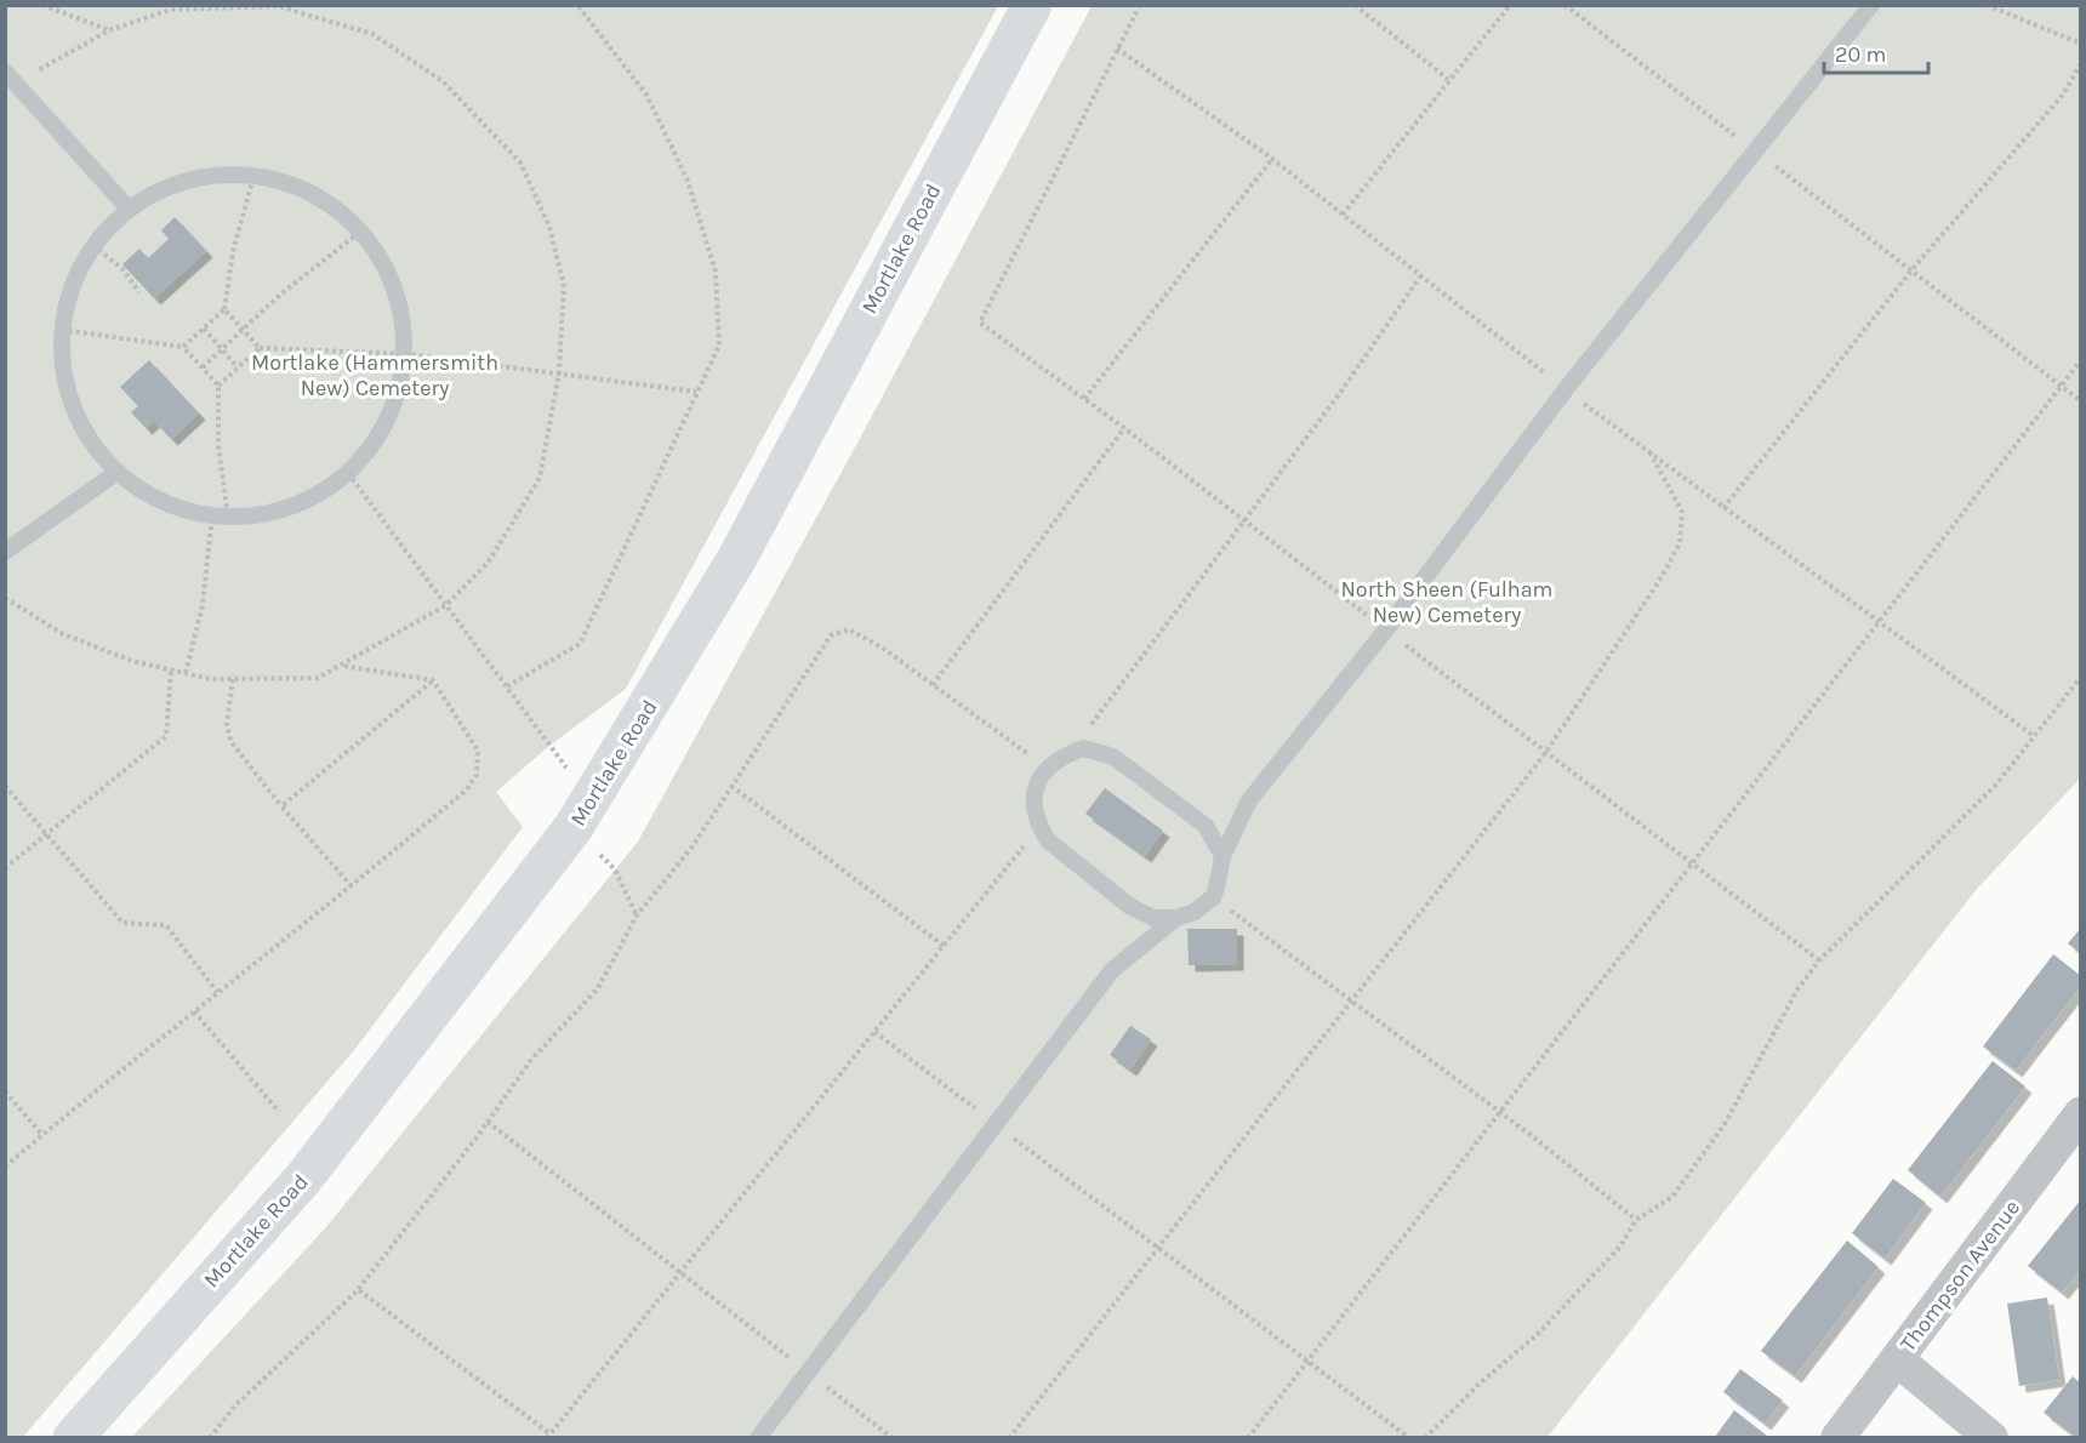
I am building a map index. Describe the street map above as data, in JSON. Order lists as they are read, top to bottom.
{
  "streets": {
    "highway": ["Mortlake Road"],
    "street": ["Thompson Avenue"]
  },
  "parks": ["Mortlake (Hammersmith New) Cemetery", "North Sheen (Fulham New) Cemetery"],
  "scale_bar": "20 m"
}
